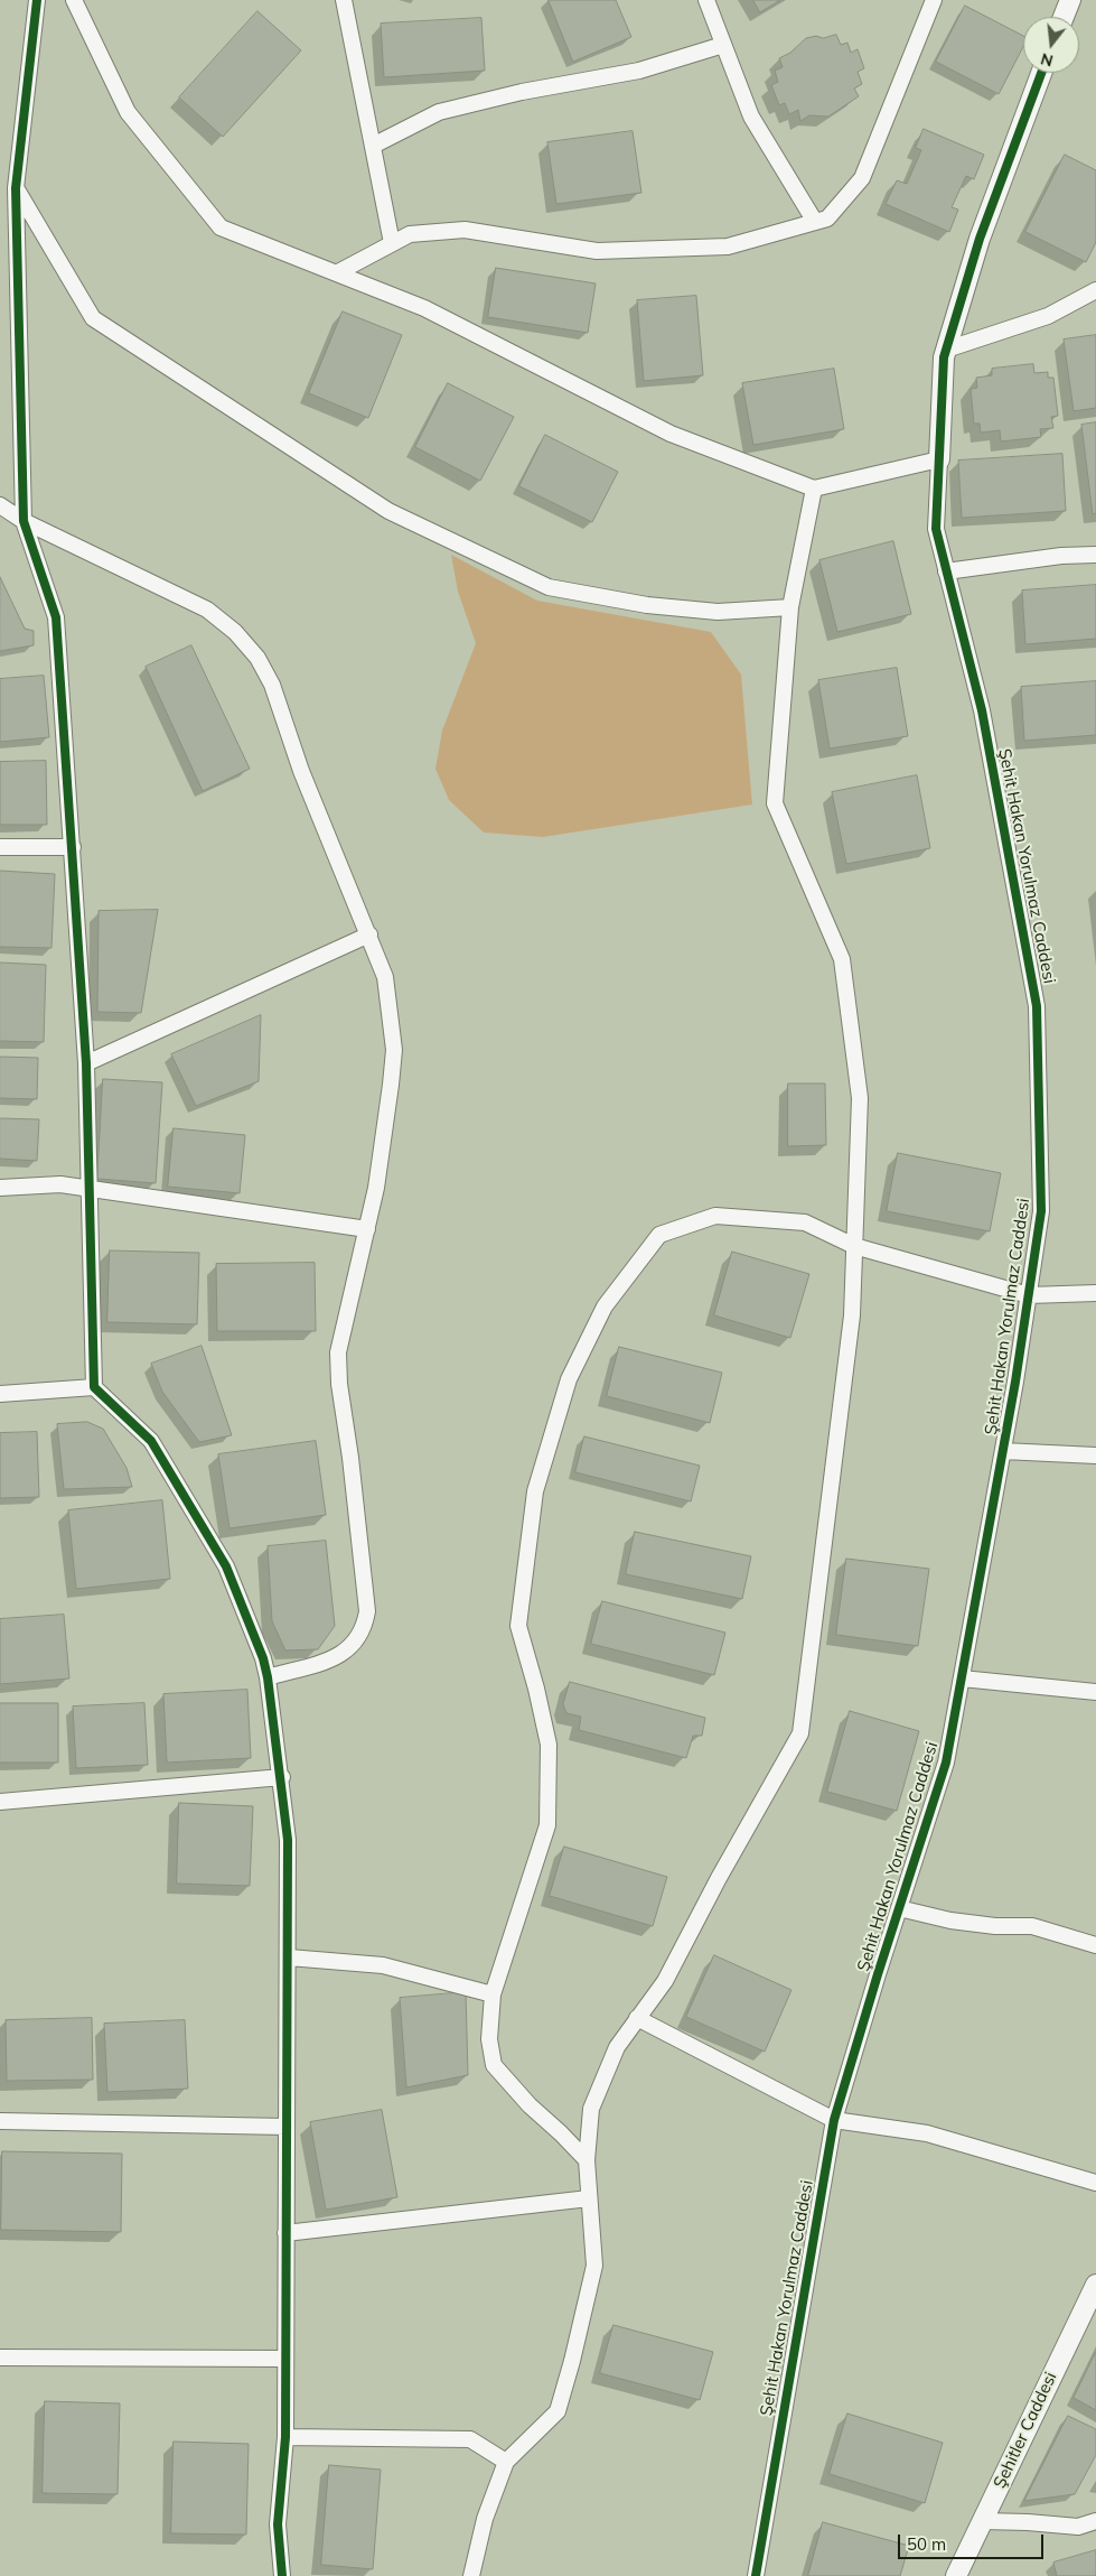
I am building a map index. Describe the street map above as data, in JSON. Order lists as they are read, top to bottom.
{
  "streets": {
    "street": ["Şehit Hakan Yorulmaz Caddesi", "Şehitler Caddesi"]
  },
  "scale_bar": "50 m",
  "north": "bottom"
}
